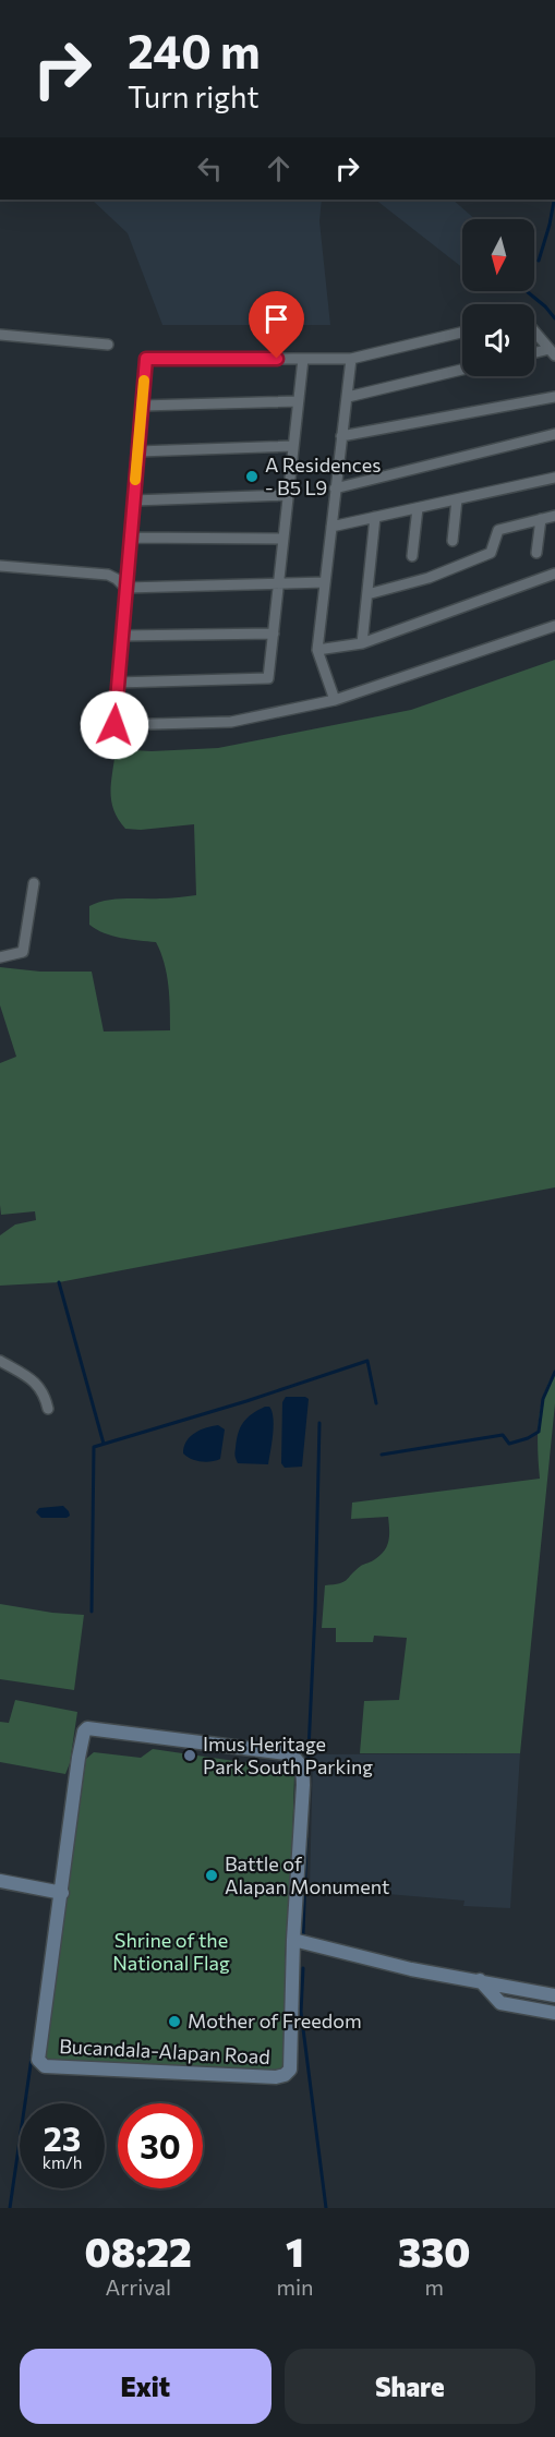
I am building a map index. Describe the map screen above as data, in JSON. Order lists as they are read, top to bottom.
{
  "streets": {
    "main road": ["Bucandala-Alapan Road"]
  },
  "parks": ["Shrine of the National Flag"],
  "places": [
    "A Residences - B5 L9",
    "Imus Heritage Park South Parking",
    "Battle of Alapan Monument",
    "Mother of Freedom"
  ],
  "north": "bottom",
  "page": {
    "turn": ["240 m", "Turn right"],
    "speed": "23 km/h",
    "limit": "30",
    "eta": [
      "08:22",
      "Arrival",
      "1",
      "min",
      "330",
      "m"
    ],
    "buttons": ["Exit", "Share"]
  }
}
